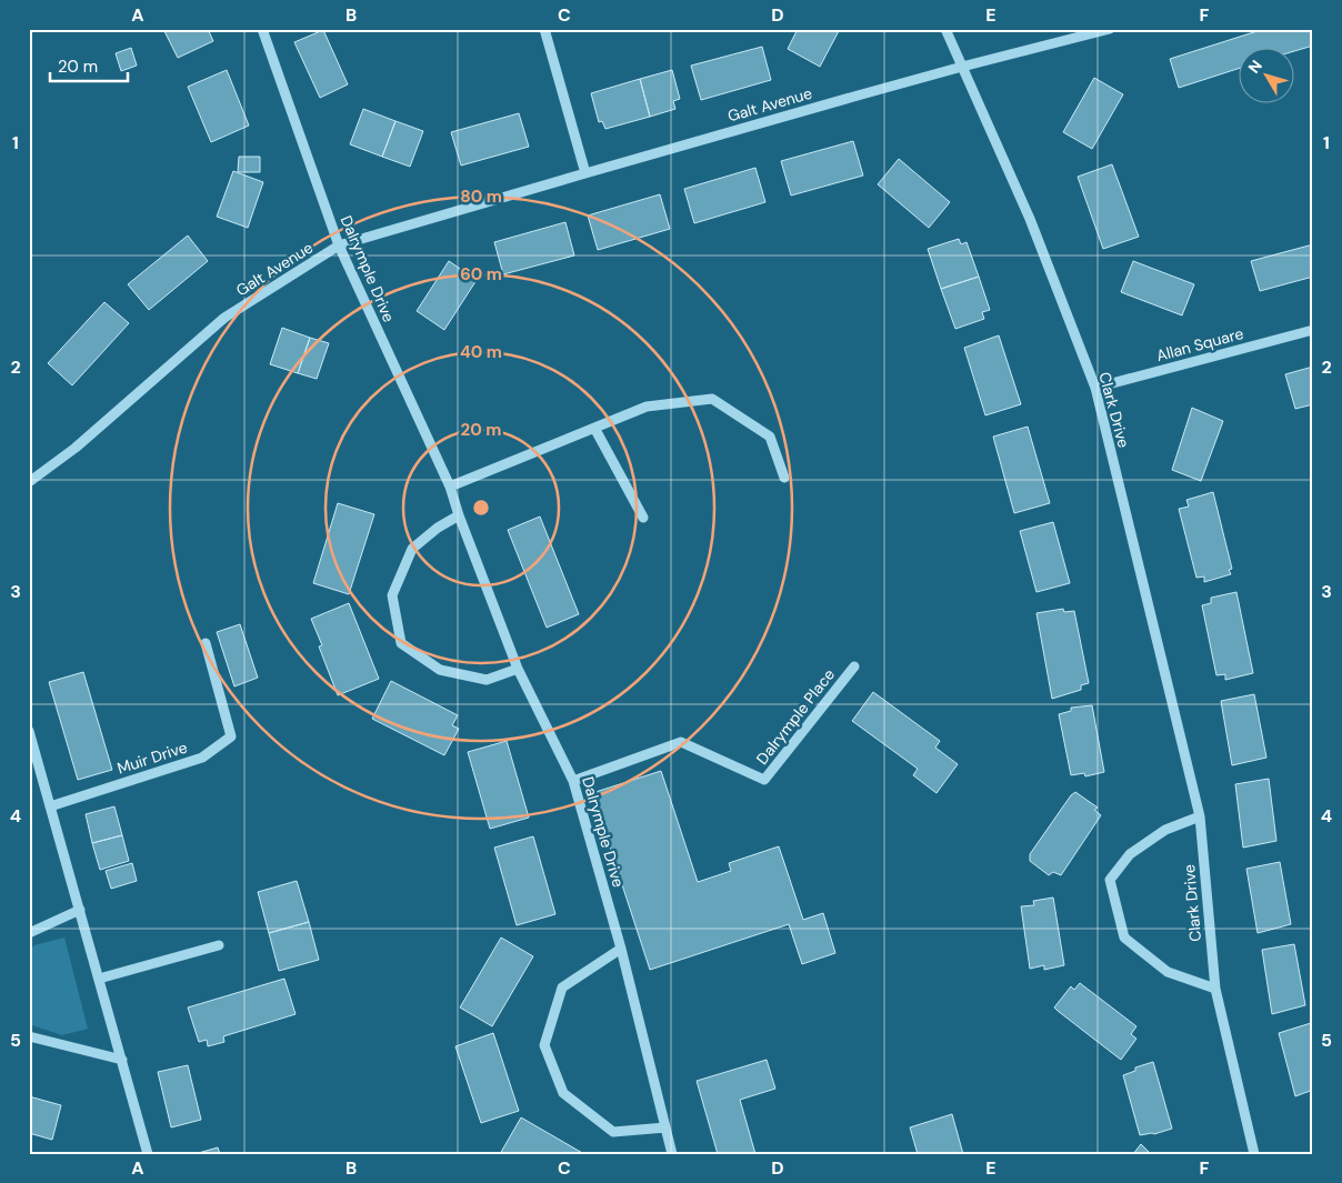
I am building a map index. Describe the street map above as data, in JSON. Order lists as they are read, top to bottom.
{
  "streets": {
    "street": [
      "Galt Avenue",
      "Dalrymple Drive",
      "Allan Square",
      "Clark Drive",
      "Dalrymple Place",
      "Muir Drive"
    ]
  },
  "crossings": [
    ["Galt Avenue", "Dalrymple Drive"],
    ["Galt Avenue", "Clark Drive"],
    ["Dalrymple Drive", "Dalrymple Place"],
    ["Allan Square", "Clark Drive"]
  ],
  "scale_bar": "20 m",
  "north": "top left",
  "grid": {
    "columns": [
      "A",
      "B",
      "C",
      "D",
      "E",
      "F"
    ],
    "rows": [
      "1",
      "2",
      "3",
      "4",
      "5"
    ]
  },
  "rings": [
    "80 m",
    "60 m",
    "40 m",
    "20 m"
  ]
}
